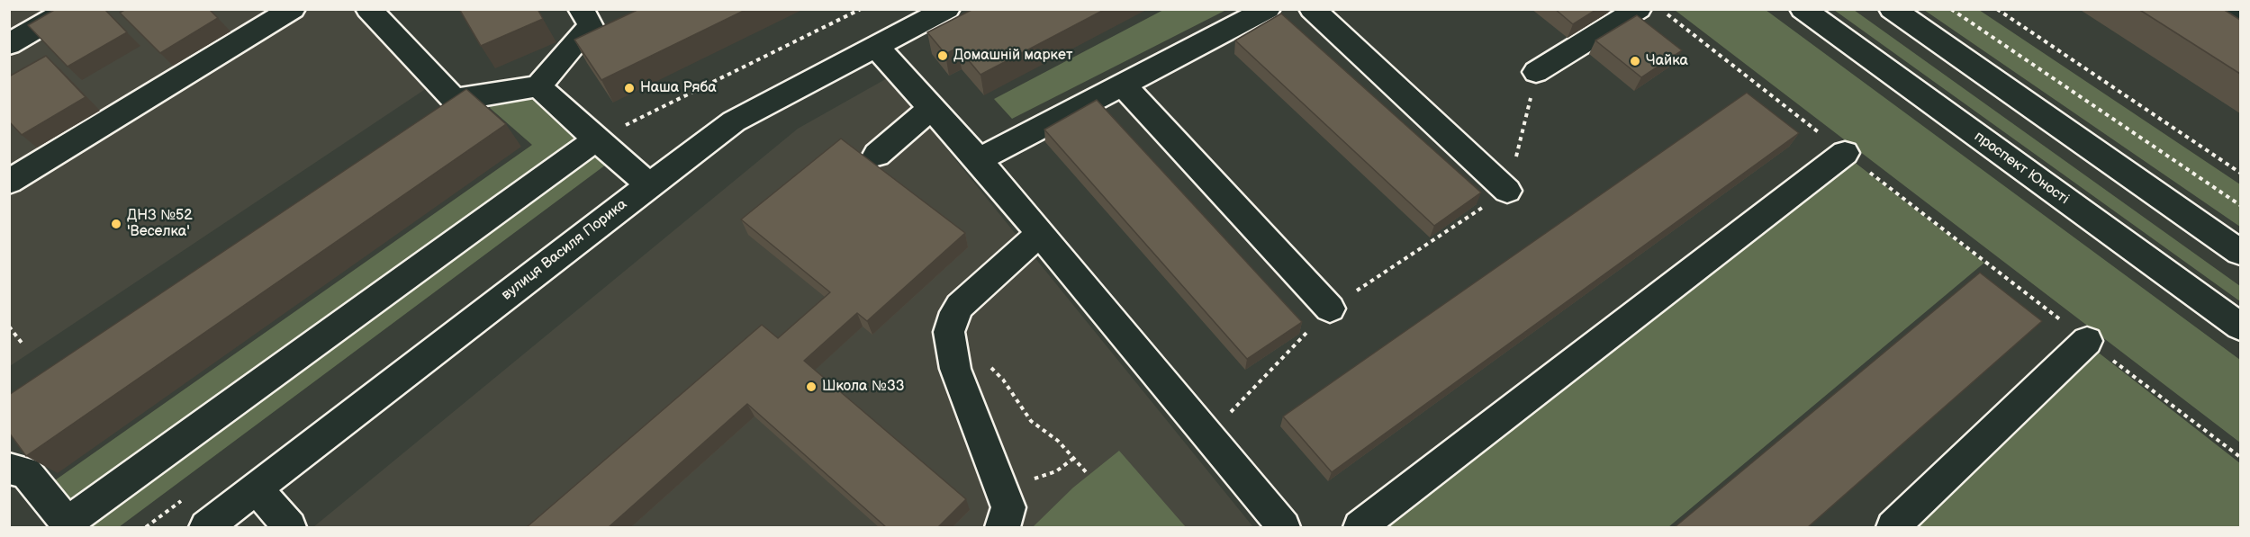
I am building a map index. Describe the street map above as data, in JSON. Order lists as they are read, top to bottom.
{
  "streets": {
    "main road": ["проспект Юності", "вулиця Василя Порика"]
  },
  "places": [
    "Домашній маркет",
    "Чайка",
    "Наша Ряба",
    "ДНЗ №52 'Веселка'",
    "Школа №33"
  ]
}
